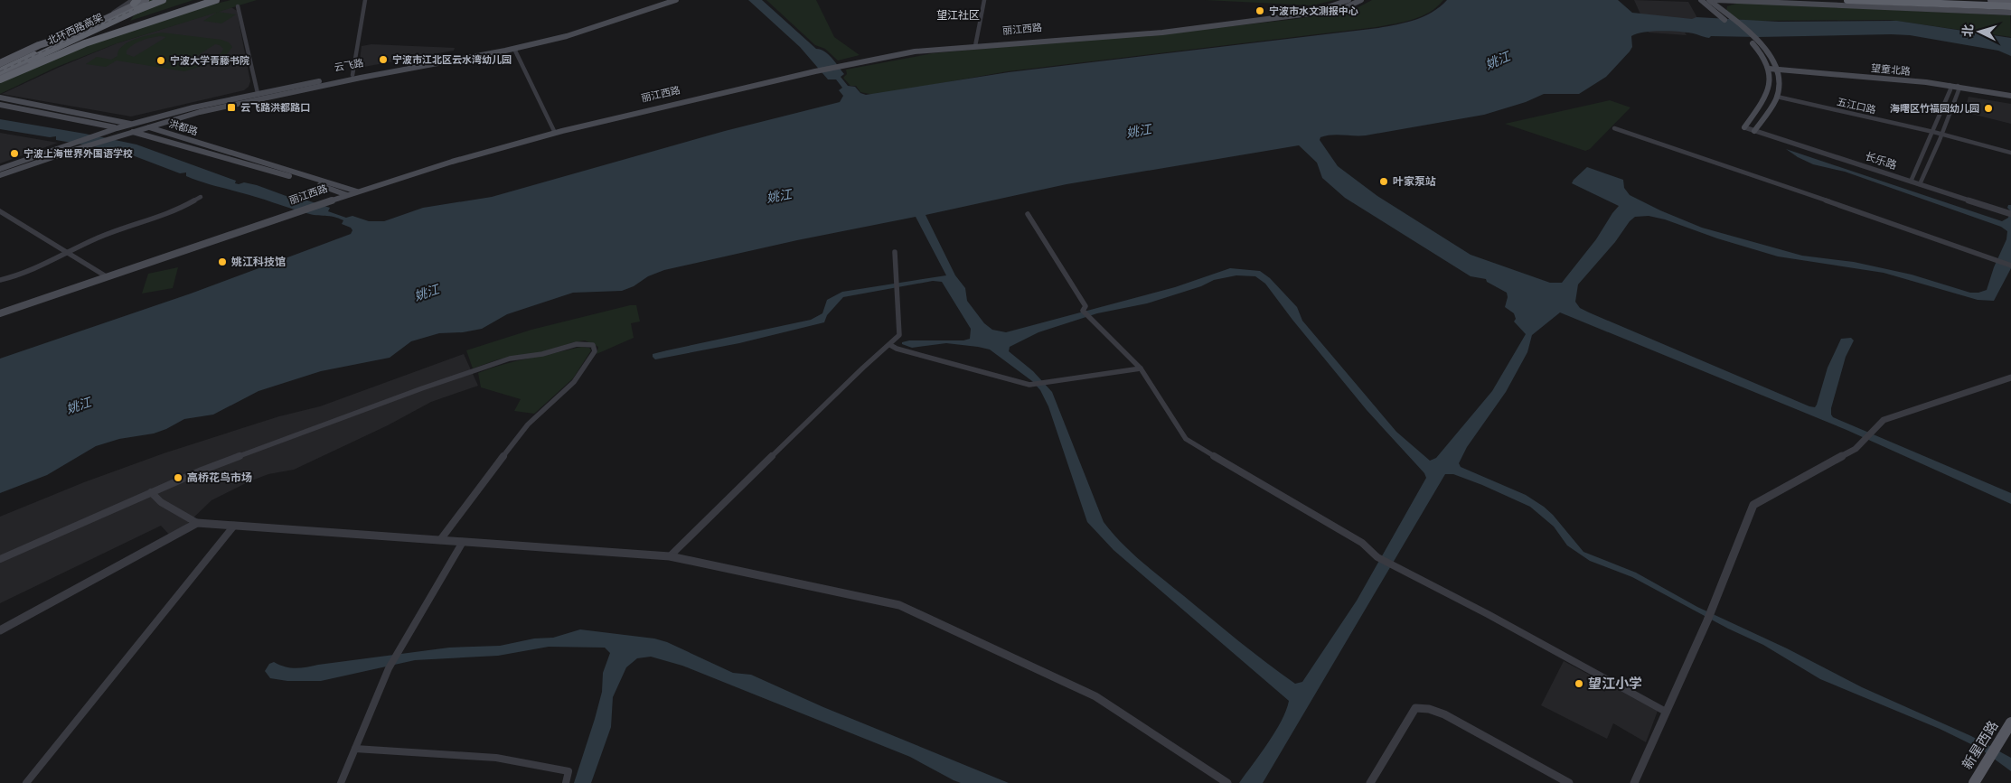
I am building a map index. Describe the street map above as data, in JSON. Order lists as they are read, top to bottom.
{
  "streets": {
    "highway": ["北环西路高架"],
    "main road": [
      "丽江西路",
      "云飞路",
      "望童北路",
      "洪都路",
      "新星西路"
    ],
    "street": ["五江口路", "长乐路"]
  },
  "crossings": [
    ["丽江西路", "洪都路"],
    ["云飞路", "洪都路"]
  ],
  "districts": ["望江社区"],
  "water": ["姚江"],
  "places": {
    "other": [
      "宁波市水文测报中心",
      "宁波市江北区云水湾幼儿园",
      "宁波大学青藤书院",
      "海曙区竹福园幼儿园",
      "宁波上海世界外国语学校",
      "叶家泵站",
      "姚江科技馆",
      "高桥花鸟市场",
      "望江小学"
    ],
    "transit": ["云飞路洪都路口"]
  },
  "north": "left"
}
